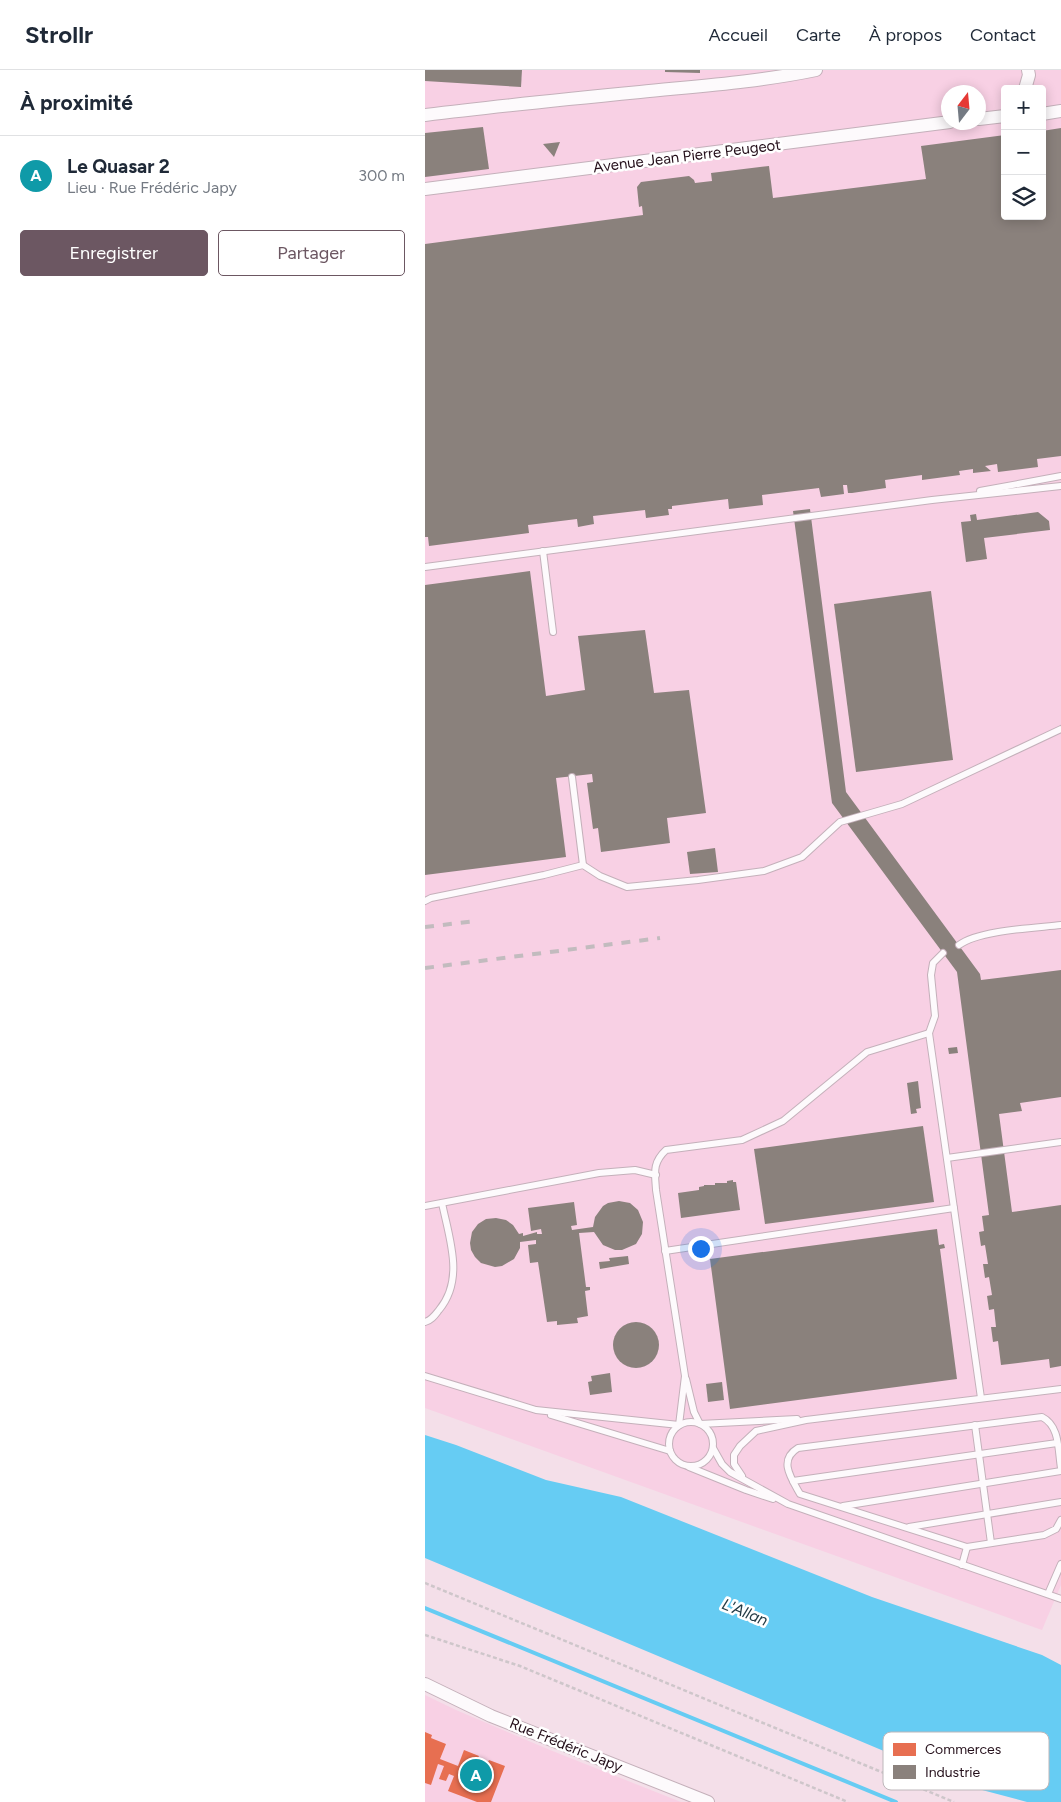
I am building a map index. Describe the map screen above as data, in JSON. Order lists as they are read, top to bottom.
{
  "streets": {
    "street": ["Avenue Jean Pierre Peugeot", "Rue Frédéric Japy"]
  },
  "water": ["L'Allan"],
  "legend": ["Commerces", "Industrie"],
  "north": "top",
  "page": {
    "header": "Strollr",
    "nav": [
      "Accueil",
      "Carte",
      "À propos",
      "Contact"
    ],
    "heading": "À proximité",
    "map_buttons": ["+", "−"],
    "list": [
      {
        "mark": "A",
        "name": "Le Quasar 2",
        "note": "Lieu · Rue Frédéric Japy",
        "value": "300 m"
      }
    ],
    "buttons": ["Enregistrer", "Partager"],
    "pins": "A"
  }
}
